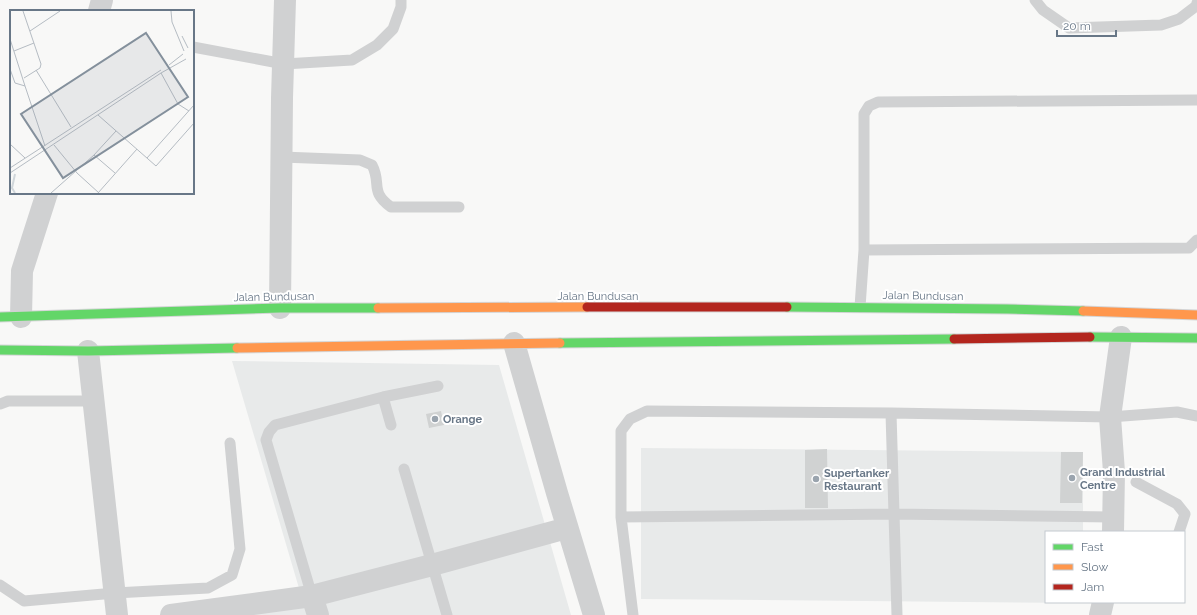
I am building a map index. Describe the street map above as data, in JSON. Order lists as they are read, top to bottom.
{
  "streets": {
    "main road": ["Jalan Bundusan"]
  },
  "places": ["Orange", "Grand Industrial Centre", "Supertanker Restaurant"],
  "legend": ["Fast", "Slow", "Jam"],
  "scale_bar": "20 m"
}
